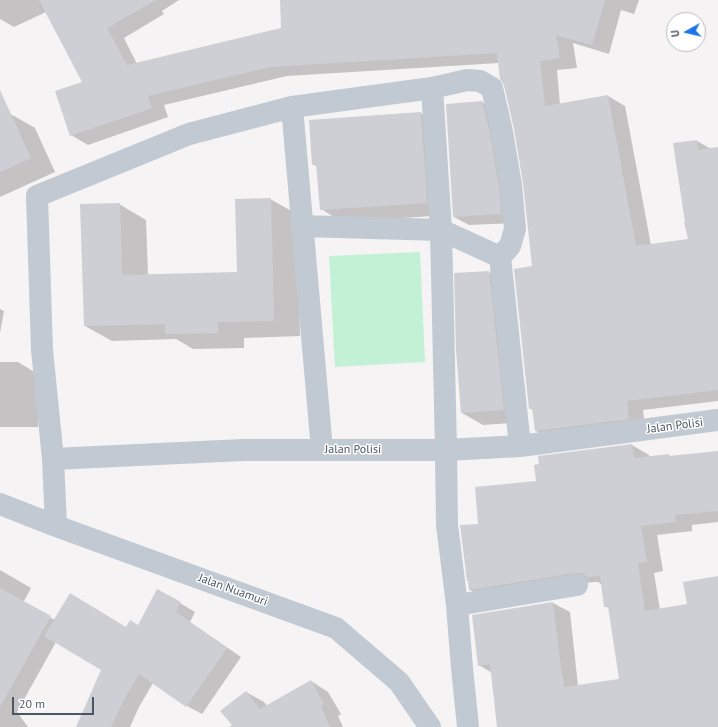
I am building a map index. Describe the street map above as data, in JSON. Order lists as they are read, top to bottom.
{
  "streets": {
    "street": ["Jalan Polisi", "Jalan Nuamuri"]
  },
  "scale_bar": "20 m",
  "north": "left"
}
